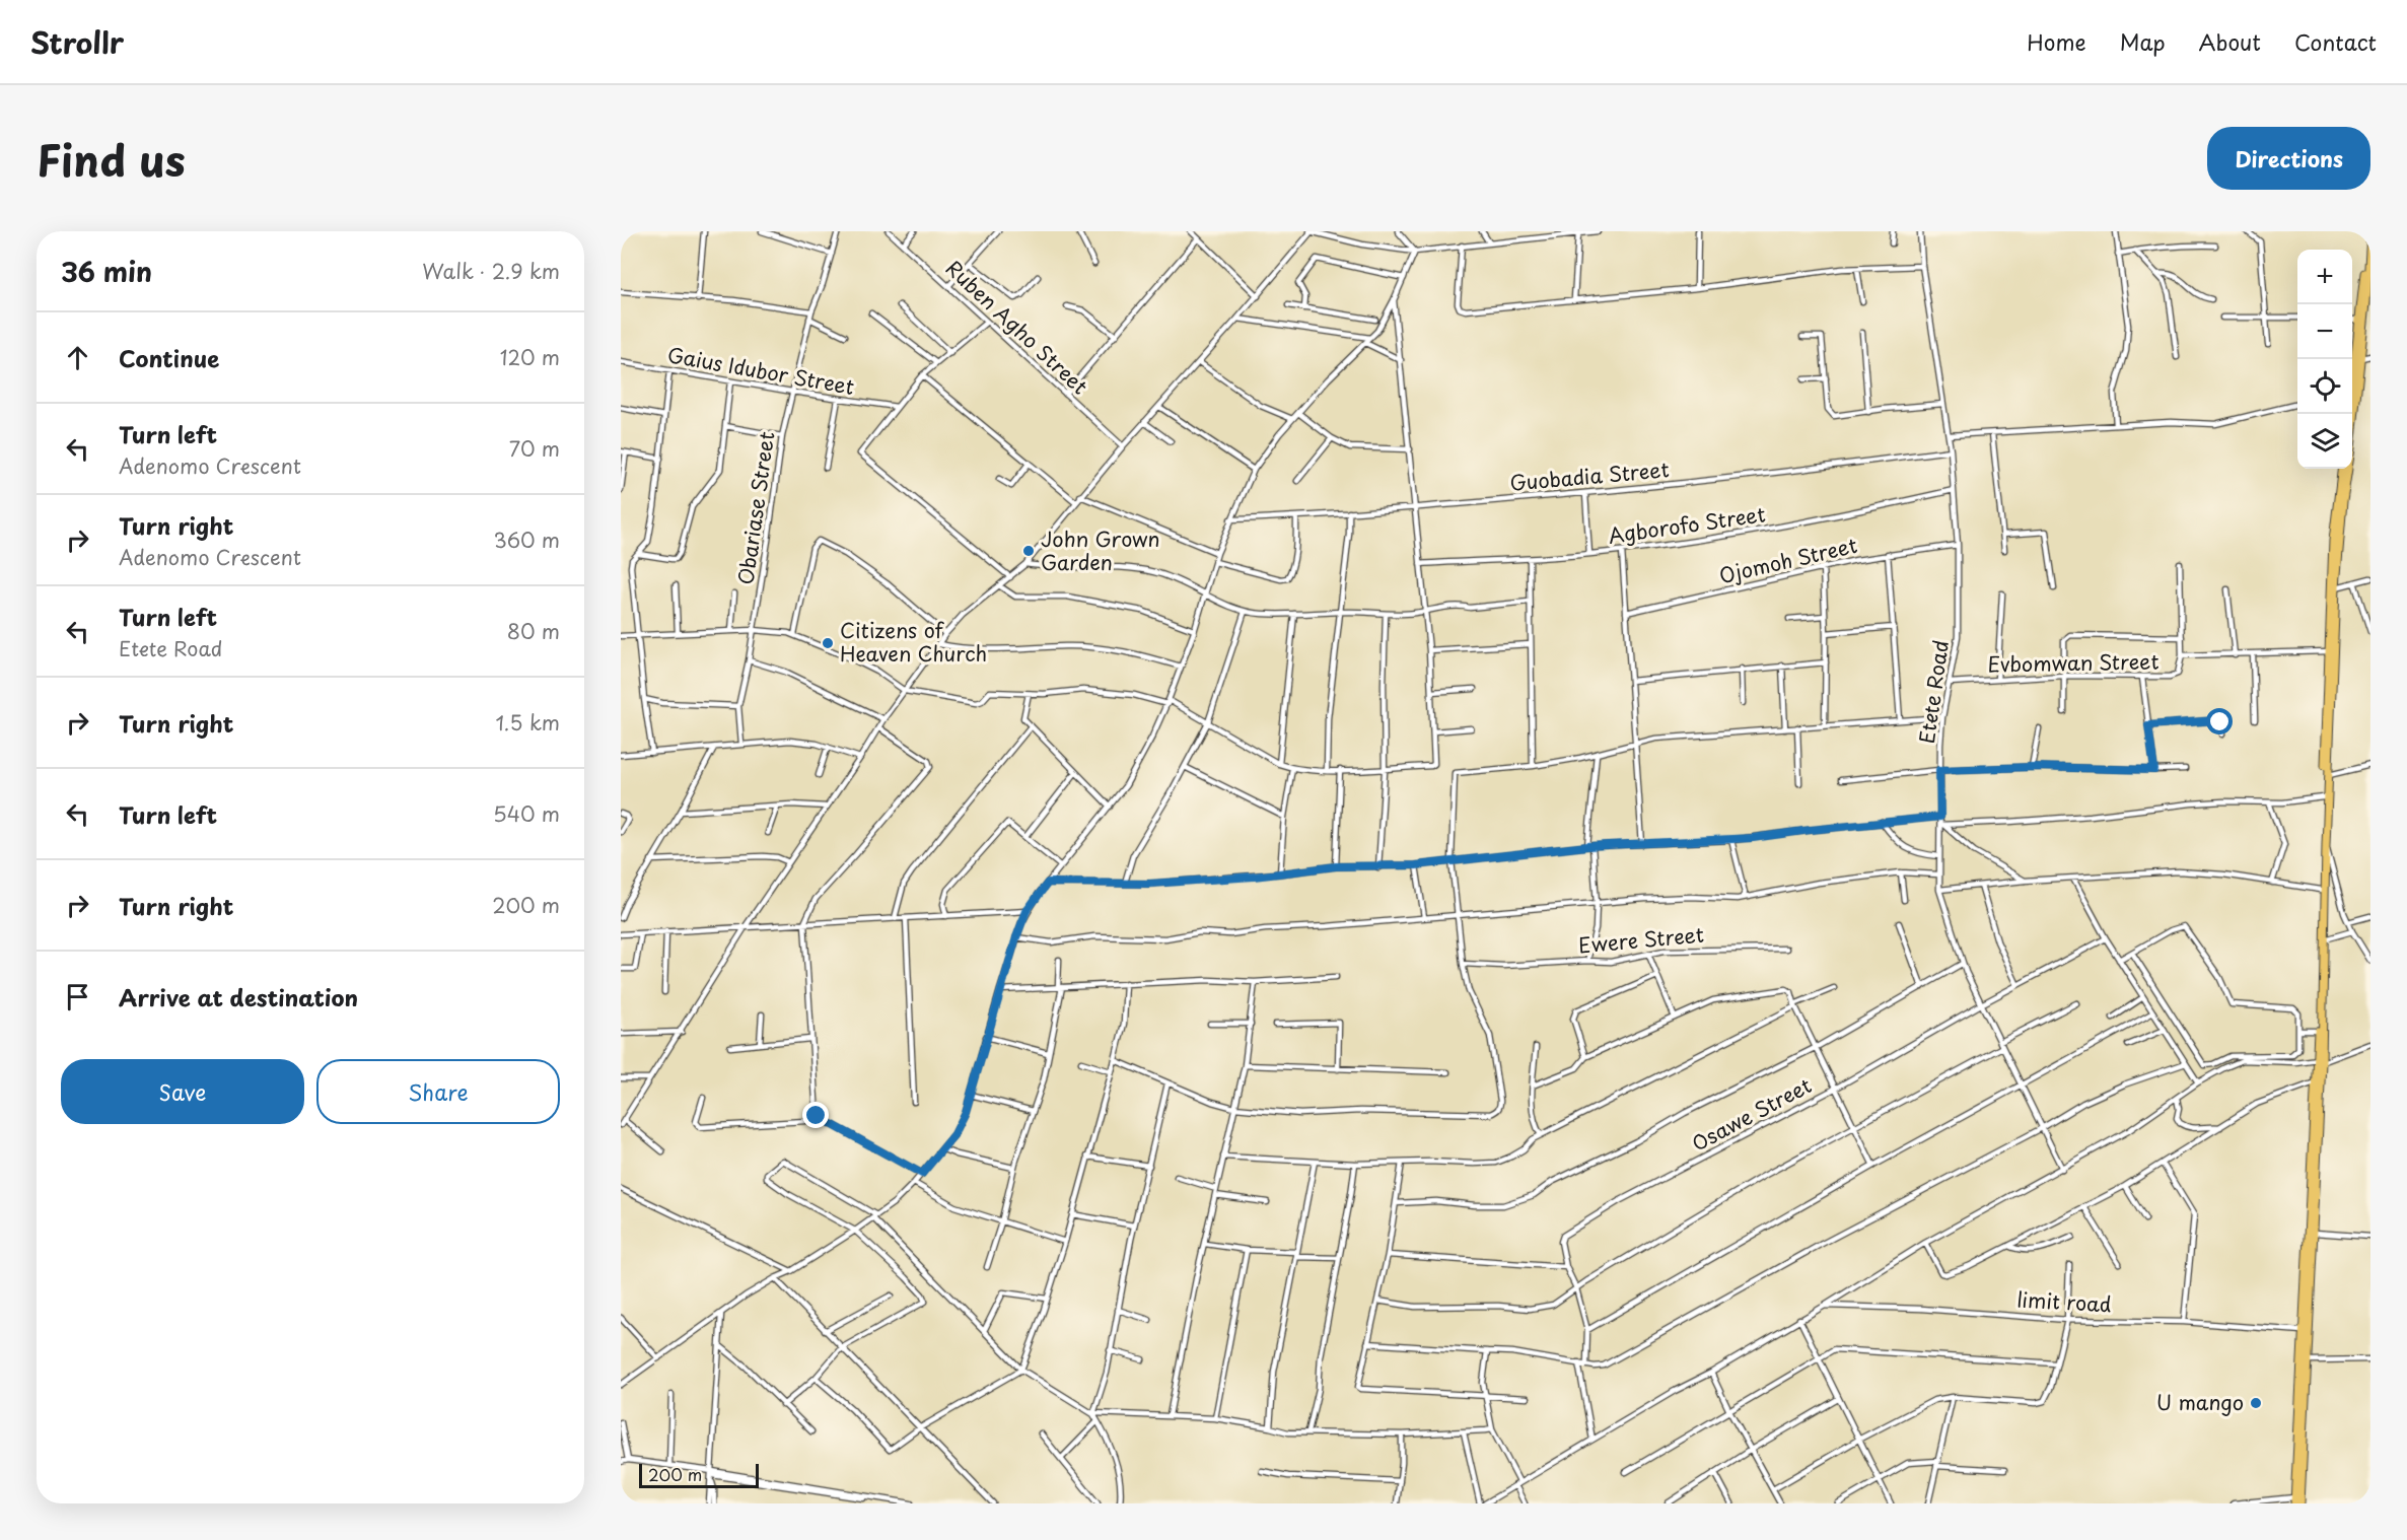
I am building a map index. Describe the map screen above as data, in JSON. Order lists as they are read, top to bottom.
{
  "streets": {
    "street": [
      "Ruben Agho Street",
      "Gaius Idubor Street",
      "Guobadia Street",
      "Obariase Street",
      "Agborofo Street",
      "Ojomoh Street",
      "Evbomwan Street",
      "Etete Road",
      "Ewere Street",
      "Osawe Street",
      "limit road"
    ]
  },
  "crossings": [
    ["Gaius Idubor Street", "Obariase Street"],
    ["Guobadia Street", "Etete Road"],
    ["Agborofo Street", "Etete Road"],
    ["Ojomoh Street", "Etete Road"],
    ["Evbomwan Street", "Etete Road"],
    ["Etete Road", "Osawe Street"]
  ],
  "places": ["John Grown Garden", "Citizens of Heaven Church", "U mango"],
  "scale_bar": "200 m",
  "page": {
    "header": "Strollr",
    "nav": [
      "Home",
      "Map",
      "About",
      "Contact"
    ],
    "title": "Find us",
    "buttons": [
      "Directions",
      ["Save", "Share"]
    ],
    "heading": ["36 min", "Walk · 2.9 km"],
    "map_buttons": ["+", "−"],
    "list": [
      ["Continue", "120 m"],
      ["Turn left", "Adenomo Crescent", "70 m"],
      ["Turn right", "Adenomo Crescent", "360 m"],
      ["Turn left", "Etete Road", "80 m"],
      ["Turn right", "1.5 km"],
      ["Turn left", "540 m"],
      ["Turn right", "200 m"],
      "Arrive at destination"
    ],
    "scale": "200 m"
  }
}
